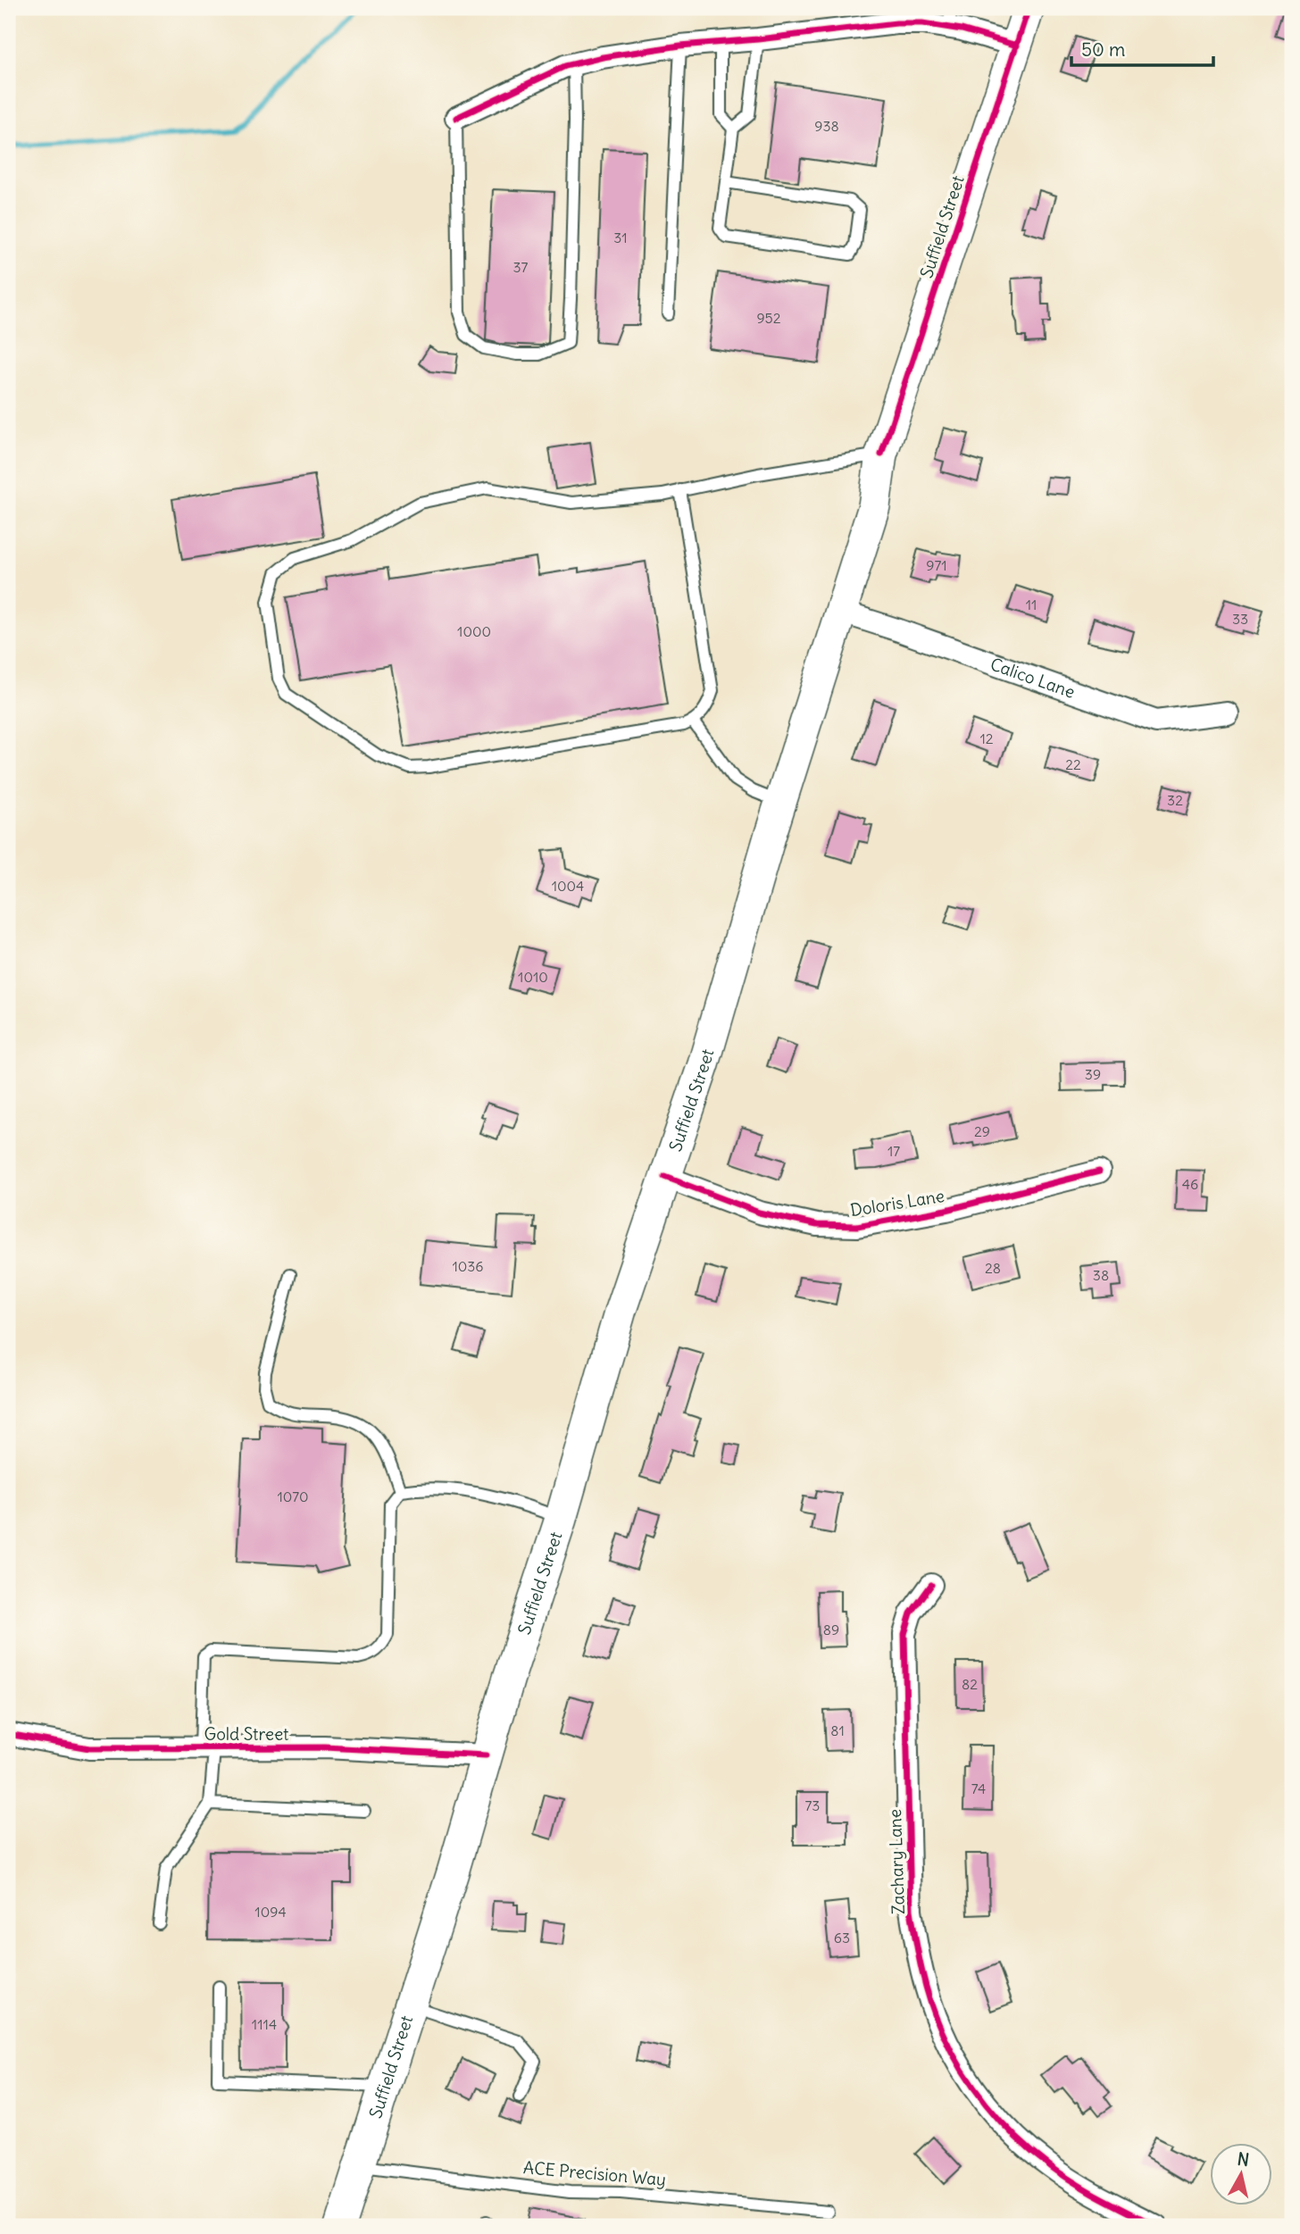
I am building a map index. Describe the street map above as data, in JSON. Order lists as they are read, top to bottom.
{
  "streets": {
    "main road": ["Suffield Street"],
    "street": [
      "Calico Lane",
      "Doloris Lane",
      "Gold Street",
      "Zachary Lane"
    ],
    "lane": ["ACE Precision Way"]
  },
  "crossings": [
    ["Suffield Street", "Calico Lane"],
    ["Suffield Street", "Doloris Lane"],
    ["Suffield Street", "Gold Street"],
    ["Suffield Street", "ACE Precision Way"]
  ],
  "house_numbers": [
    "938",
    "31",
    "37",
    "952",
    "971",
    "11",
    "33",
    "1000",
    "12",
    "22",
    "32",
    "1004",
    "1010",
    "39",
    "29",
    "17",
    "46",
    "1036",
    "28",
    "38",
    "1070",
    "89",
    "82",
    "81",
    "74",
    "73",
    "1094",
    "63",
    "1114"
  ],
  "scale_bar": "50 m",
  "north": "top"
}
